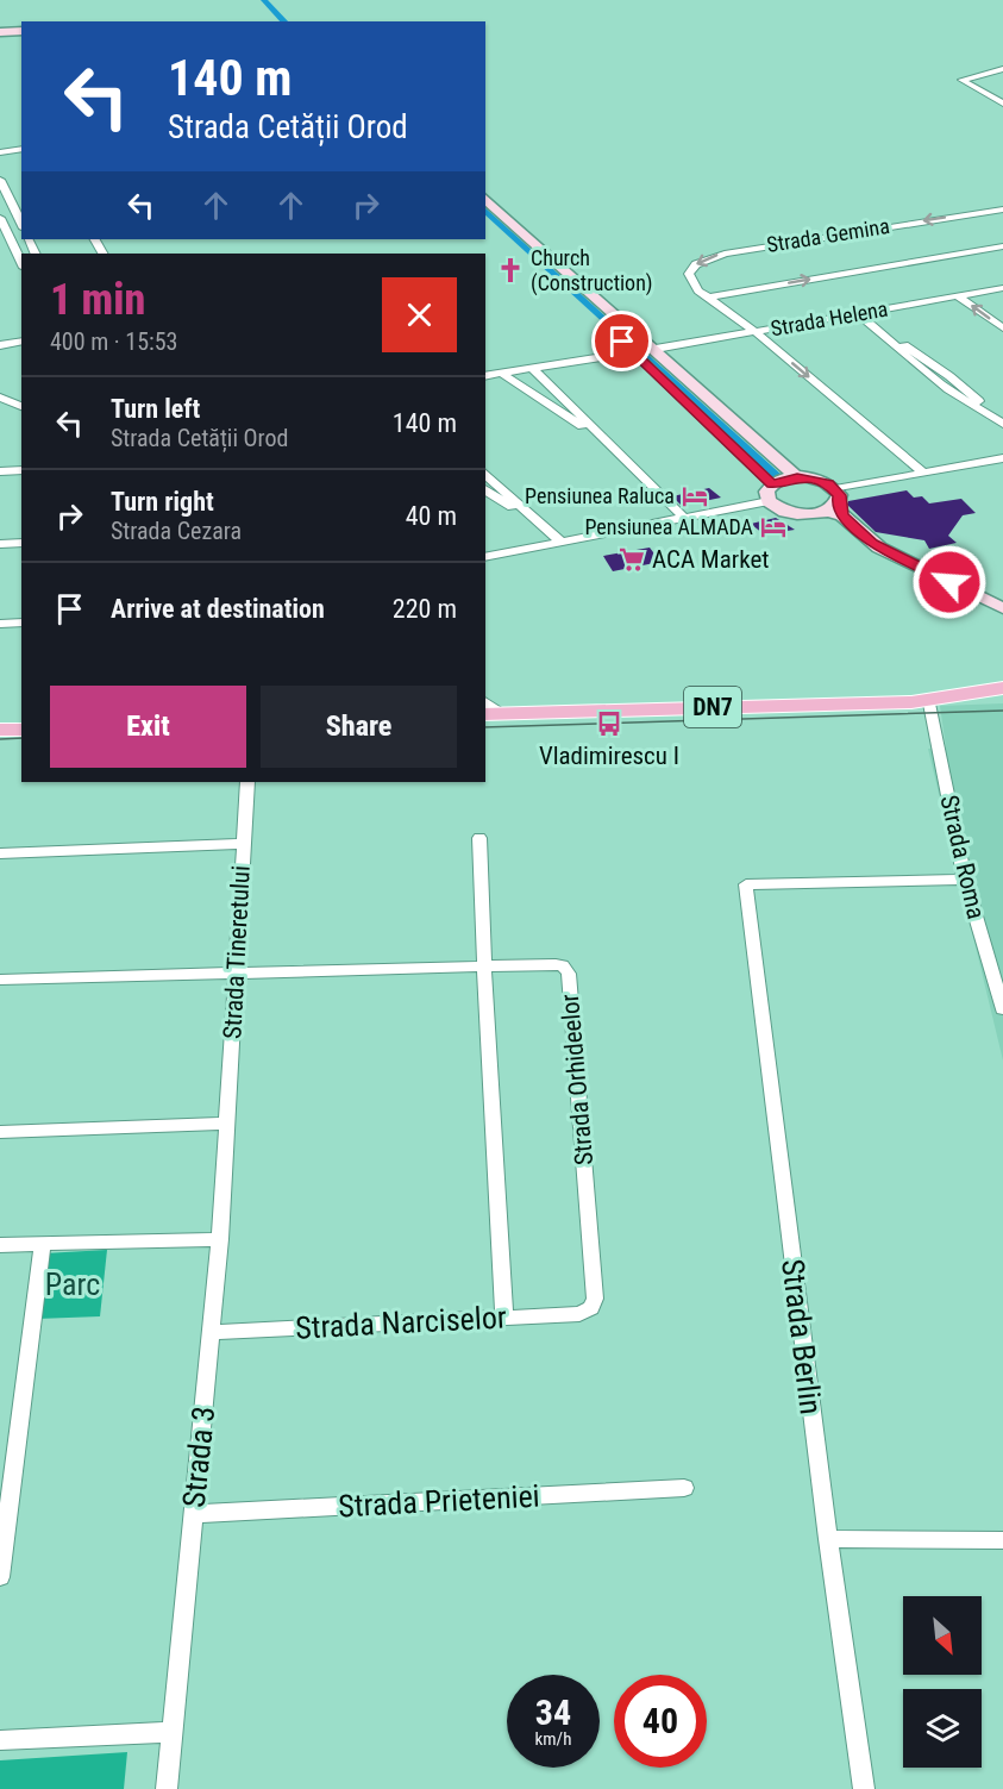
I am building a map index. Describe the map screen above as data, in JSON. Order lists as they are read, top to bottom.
{
  "streets": {
    "main road": ["DN7"],
    "street": [
      "Strada Gemina",
      "Strada Helena",
      "Strada Roma",
      "Strada Tineretului",
      "Strada Orhideelor",
      "Strada Narciselor",
      "Strada Berlin",
      "Strada 3",
      "Strada Prieteniei"
    ]
  },
  "crossings": [
    ["DN7", "Strada Roma"],
    ["Strada Roma", "Strada Berlin"],
    ["Strada Tineretului", "Strada Orhideelor"],
    ["Strada Tineretului", "Strada 3"],
    ["Strada Orhideelor", "Strada Narciselor"],
    ["Strada Narciselor", "Strada 3"],
    ["Strada 3", "Strada Prieteniei"]
  ],
  "parks": ["Parc"],
  "places": {
    "church": ["Church (Construction)"],
    "hotel": ["Pensiunea Raluca", "Pensiunea ALMADA"],
    "supermarket": ["ACA Market"],
    "bus stop": ["Vladimirescu I"]
  },
  "north": "bottom right",
  "page": {
    "turn": ["140 m", "Strada Cetății Orod"],
    "heading": ["1 min", "400 m · 15:53"],
    "list": [
      {
        "name": "Turn left",
        "note": "Strada Cetății Orod",
        "value": "140 m"
      },
      {
        "name": "Turn right",
        "note": "Strada Cezara",
        "value": "40 m"
      },
      {
        "name": "Arrive at destination",
        "value": "220 m"
      }
    ],
    "buttons": ["Exit", "Share"],
    "speed": "34 km/h",
    "limit": "40"
  }
}
